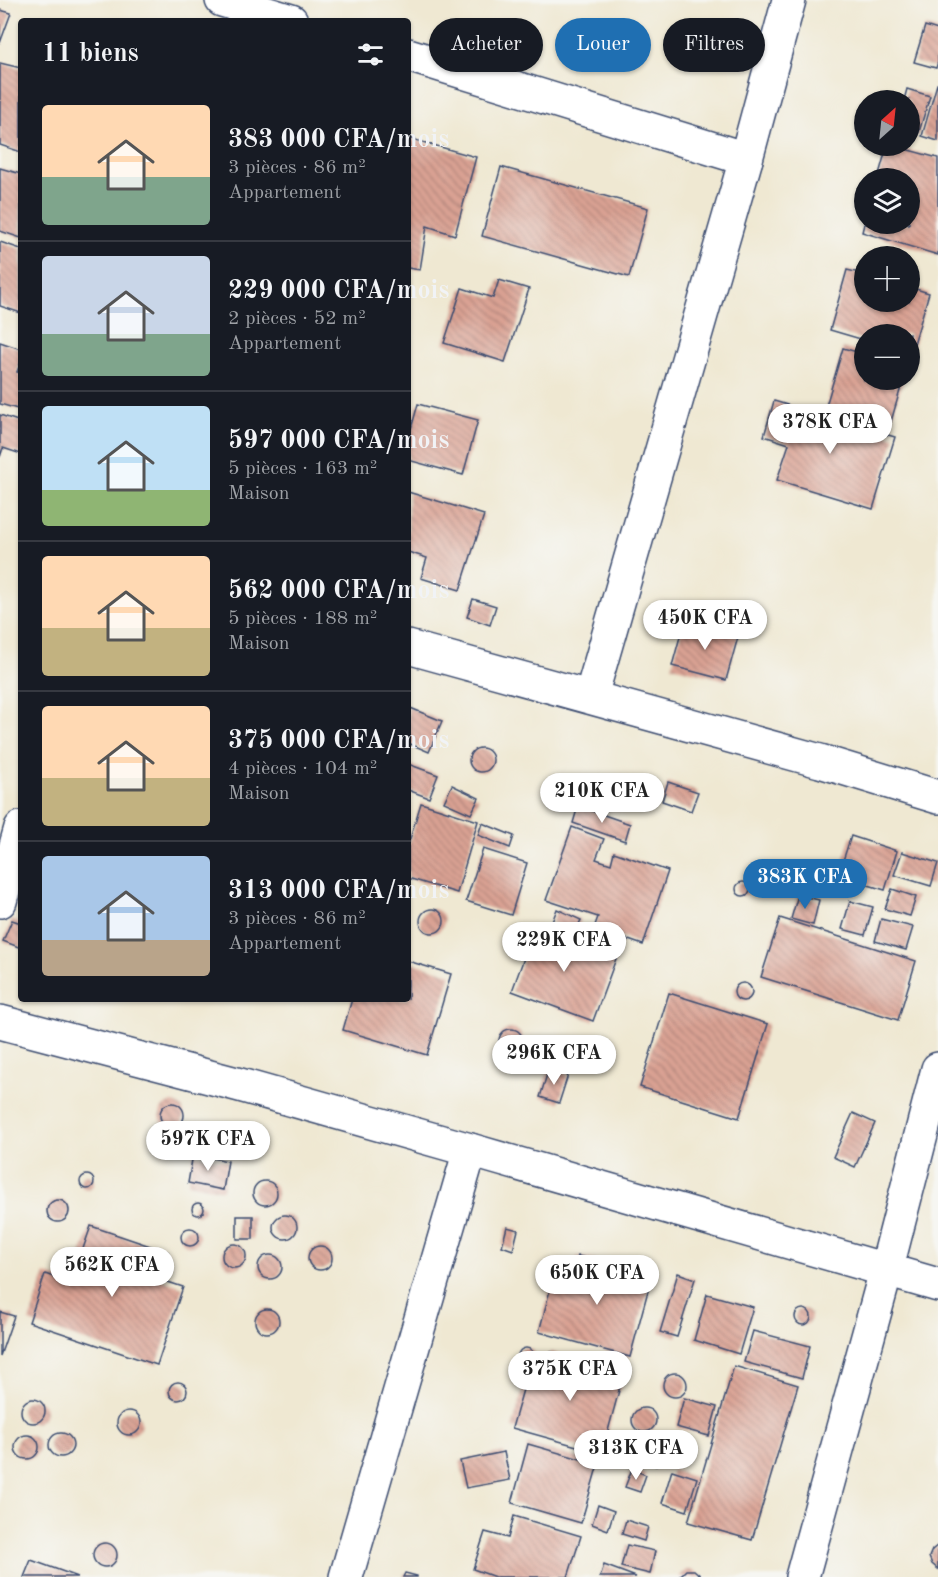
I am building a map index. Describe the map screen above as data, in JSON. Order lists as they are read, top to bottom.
{
  "north": "top right",
  "page": {
    "chip": ["Acheter", "Louer", "Filtres"],
    "heading": "11 biens",
    "map_buttons": ["+", "−"],
    "list": [
      {
        "name": "383 000 CFA/mois",
        "note": "3 pièces · 86 m² · Appartement"
      },
      {
        "name": "229 000 CFA/mois",
        "note": "2 pièces · 52 m² · Appartement"
      },
      {
        "name": "597 000 CFA/mois",
        "note": "5 pièces · 163 m² · Maison"
      },
      {
        "name": "562 000 CFA/mois",
        "note": "5 pièces · 188 m² · Maison"
      },
      {
        "name": "375 000 CFA/mois",
        "note": "4 pièces · 104 m² · Maison"
      },
      {
        "name": "313 000 CFA/mois",
        "note": "3 pièces · 86 m² · Appartement"
      }
    ],
    "price": [
      "378K CFA",
      "450K CFA",
      "210K CFA",
      "383K CFA",
      "229K CFA",
      "296K CFA",
      "597K CFA",
      "562K CFA",
      "650K CFA",
      "375K CFA",
      "313K CFA"
    ]
  }
}
